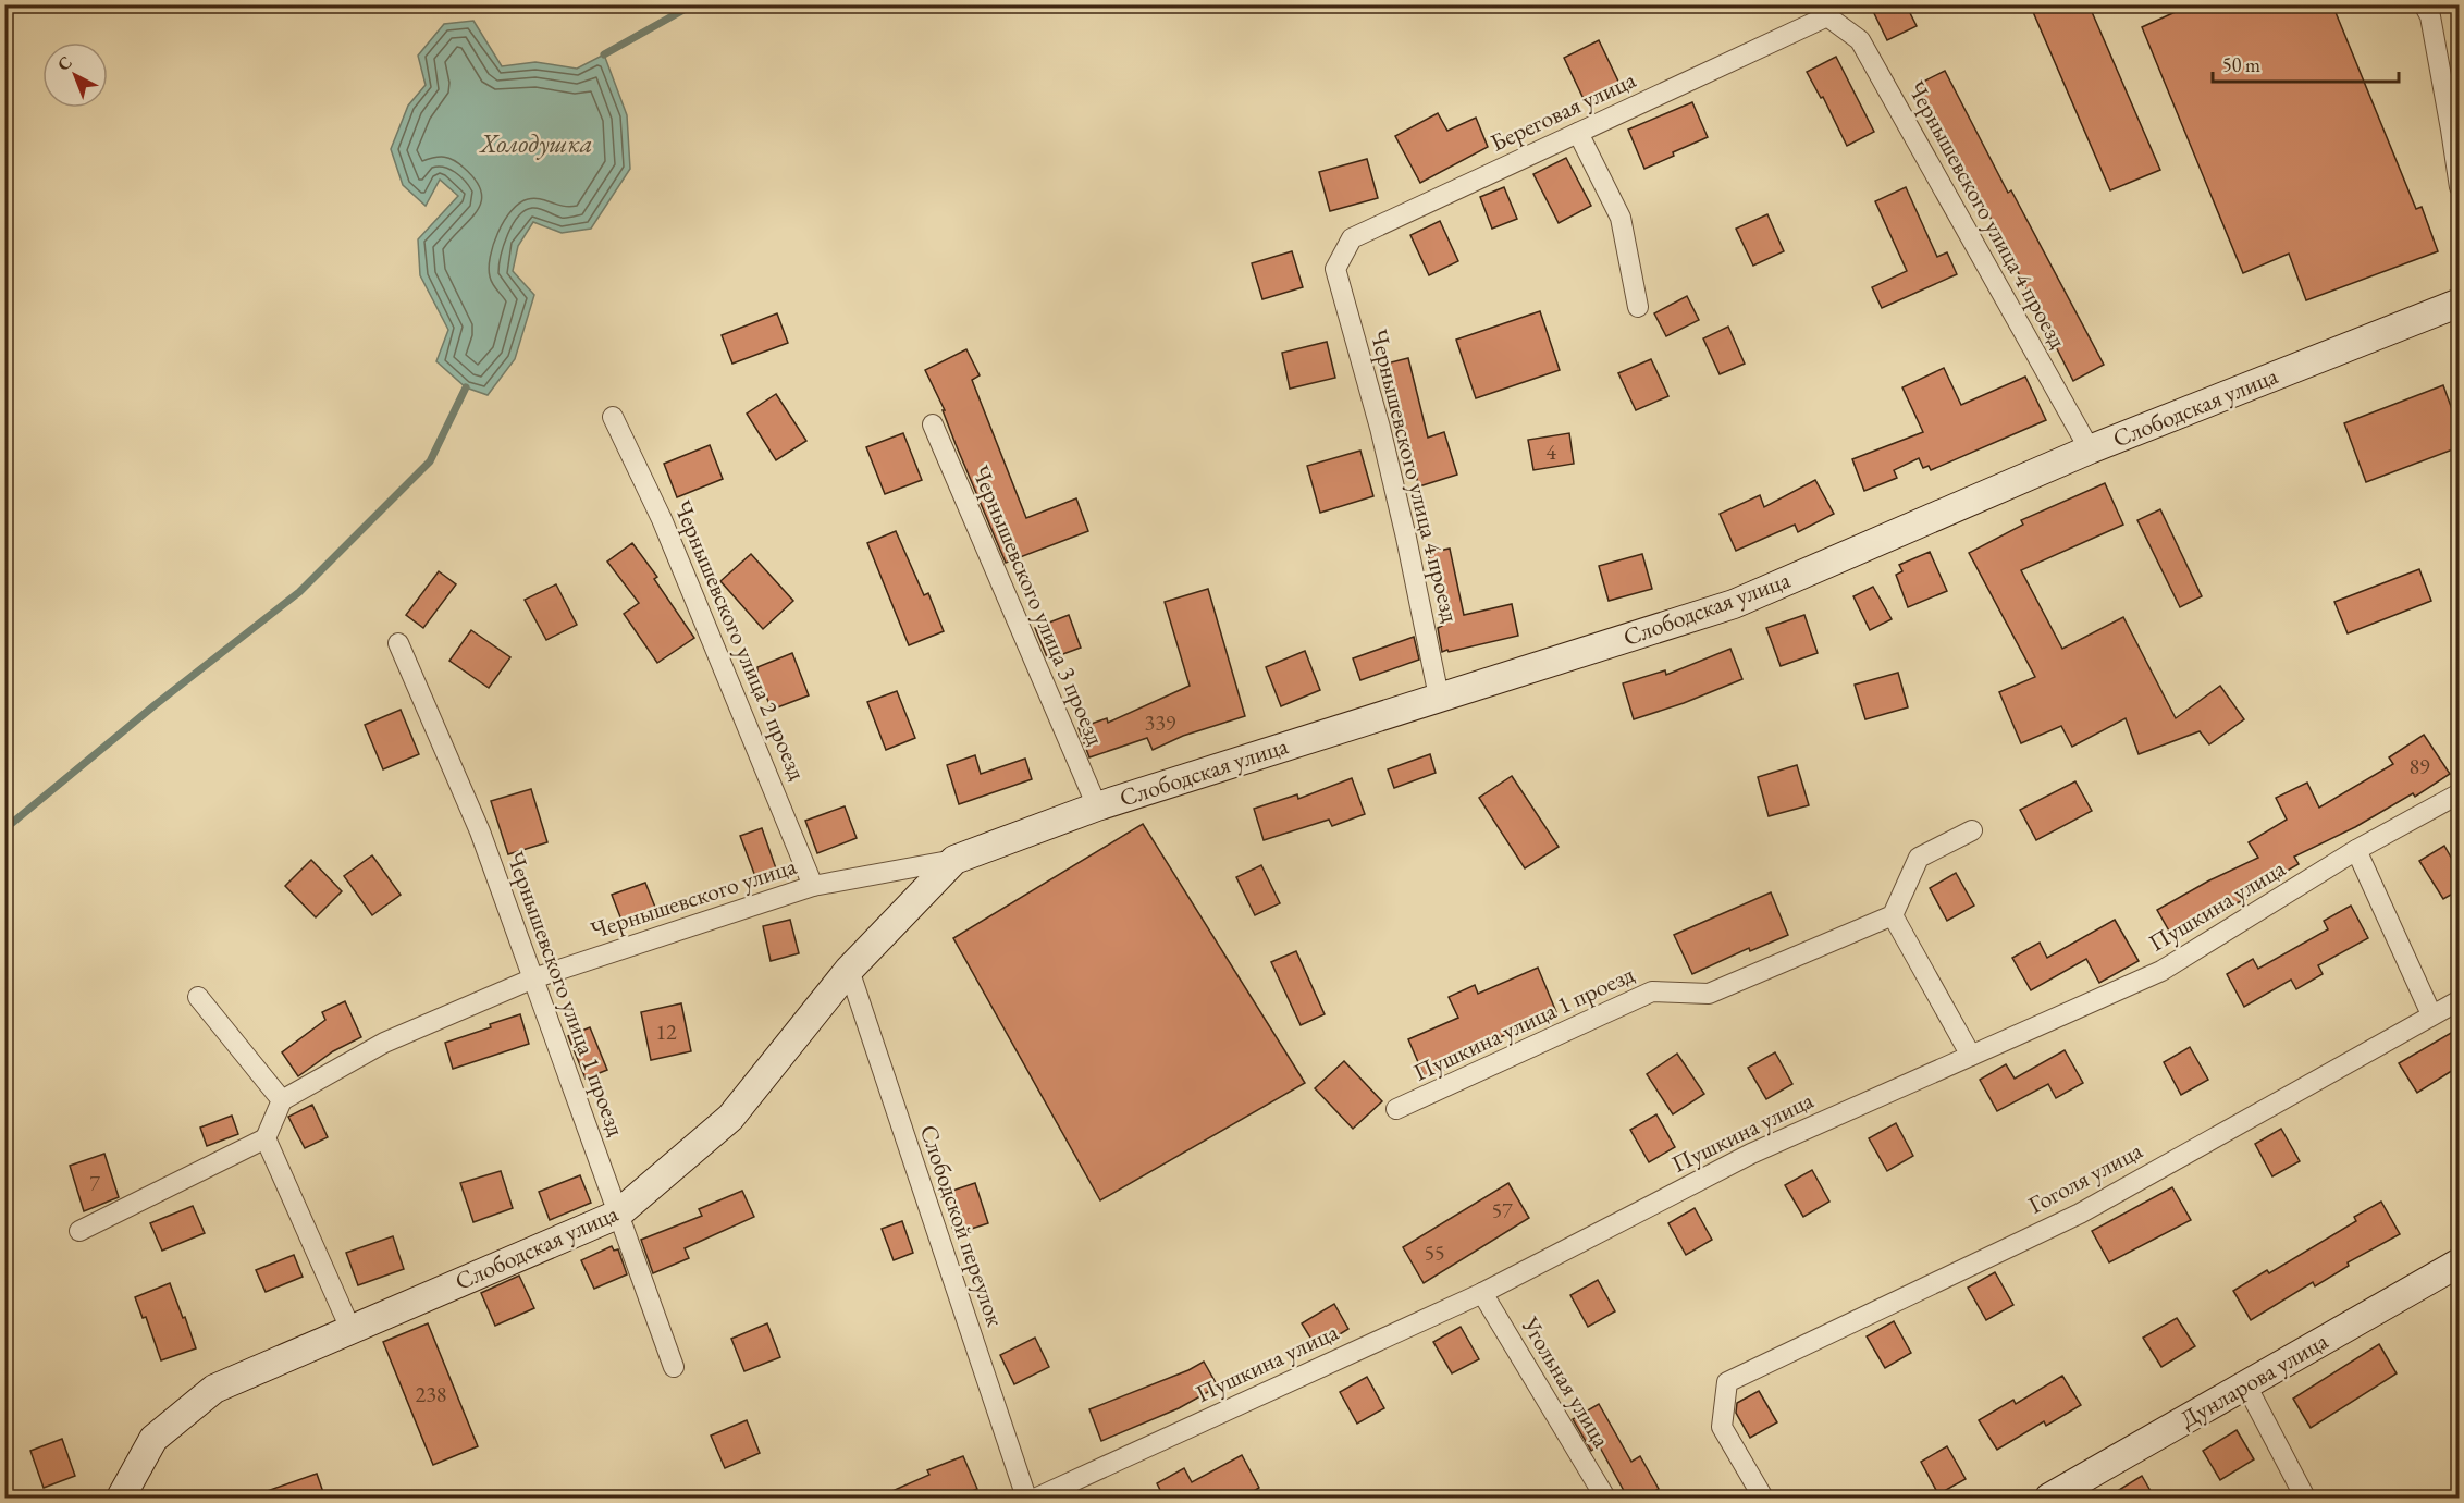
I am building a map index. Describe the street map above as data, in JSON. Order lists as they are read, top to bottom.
{
  "streets": {
    "street": [
      "Береговая улица",
      "Чернышевского улица 4 проезд",
      "Слободская улица",
      "Чернышевского улица 3 проезд",
      "Чернышевского улица 2 проезд",
      "Чернышевского улица",
      "Пушкина улица",
      "Чернышевского улица 1 проезд",
      "Пушкина улица 1 проезд",
      "Гоголя улица",
      "Слободской переулок",
      "Дунларова улица",
      "Угольная улица"
    ]
  },
  "crossings": [
    ["Береговая улица", "Чернышевского улица 4 проезд"],
    ["Чернышевского улица 4 проезд", "Слободская улица"],
    ["Слободская улица", "Чернышевского улица 3 проезд"],
    ["Слободская улица", "Чернышевского улица"],
    ["Слободская улица", "Чернышевского улица 1 проезд"],
    ["Слободская улица", "Слободской переулок"],
    ["Чернышевского улица 2 проезд", "Чернышевского улица"],
    ["Чернышевского улица", "Чернышевского улица 1 проезд"],
    ["Пушкина улица", "Угольная улица"]
  ],
  "water": ["Холодушка"],
  "house_numbers": [
    "4",
    "339",
    "89",
    "12",
    "7",
    "57",
    "55",
    "238"
  ],
  "scale_bar": "50 m",
  "north": "top left"
}
